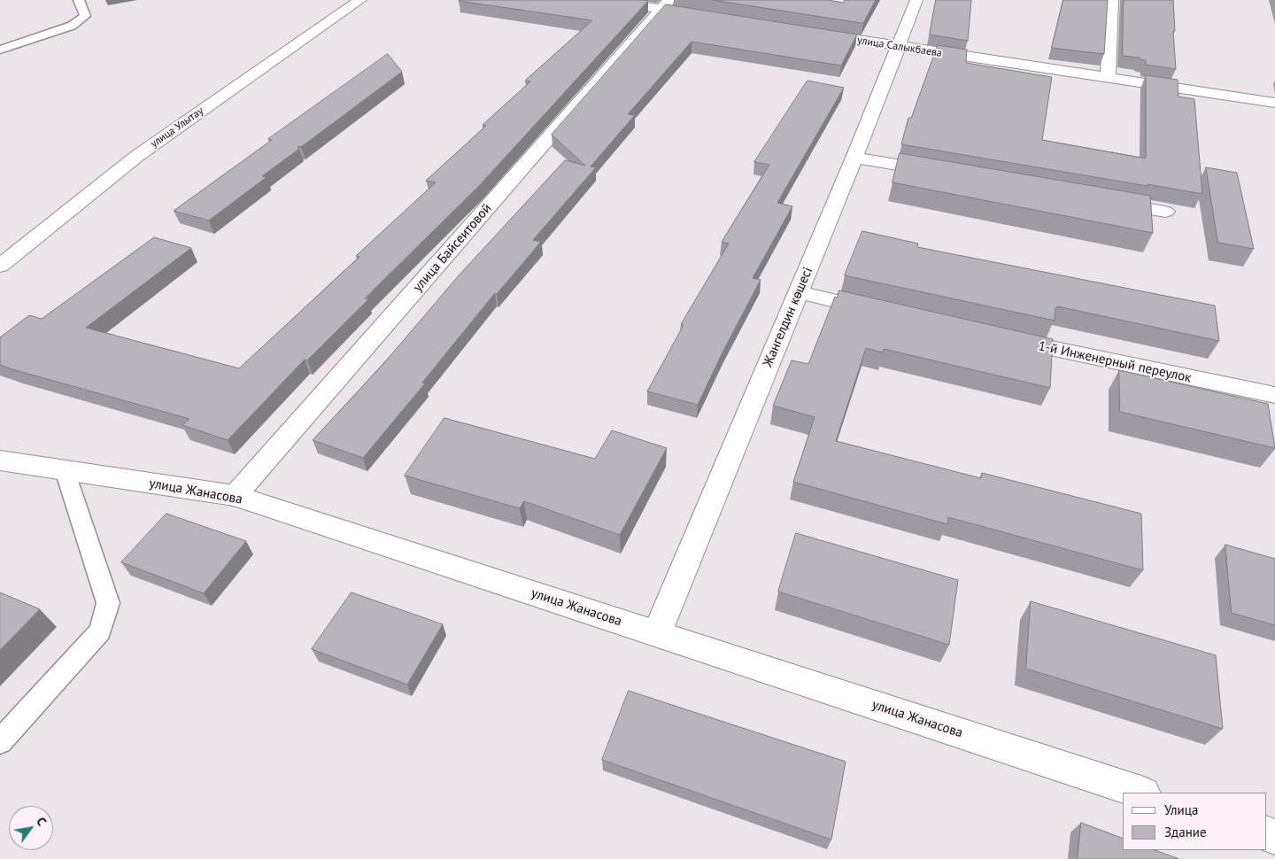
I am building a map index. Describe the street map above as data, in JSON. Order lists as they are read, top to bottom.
{
  "streets": {
    "street": [
      "улица Салыкбаева",
      "улица Улытау",
      "улица Байсеитовой",
      "Жангелдин көшесі",
      "1-й Инженерный переулок",
      "улица Жанасова"
    ]
  },
  "crossings": [
    ["улица Салыкбаева", "Жангелдин көшесі"],
    ["улица Байсеитовой", "улица Жанасова"],
    ["Жангелдин көшесі", "улица Жанасова"]
  ],
  "legend": ["Улица", "Здание"],
  "north": "top right"
}
